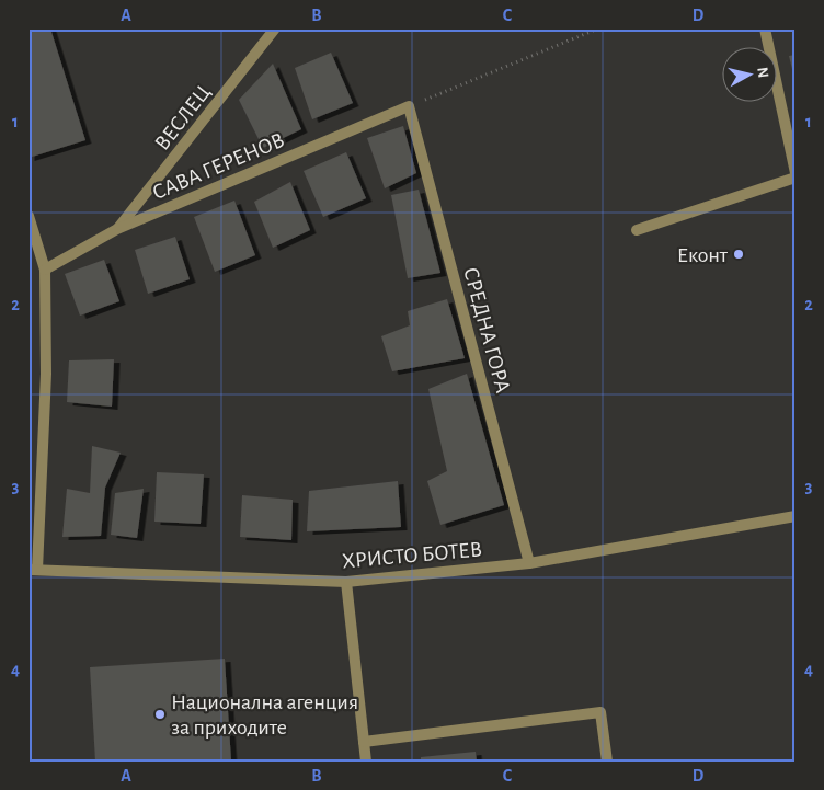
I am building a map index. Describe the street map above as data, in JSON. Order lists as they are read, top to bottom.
{
  "streets": {
    "street": [
      "ВЕСЛЕЦ",
      "САВА ГЕРЕНОВ",
      "СРЕДНА ГОРА",
      "ХРИСТО БОТЕВ"
    ]
  },
  "crossings": [
    ["ВЕСЛЕЦ", "САВА ГЕРЕНОВ"],
    ["САВА ГЕРЕНОВ", "СРЕДНА ГОРА"],
    ["СРЕДНА ГОРА", "ХРИСТО БОТЕВ"]
  ],
  "places": ["Еконт", "Национална агенция за приходите"],
  "north": "right",
  "grid": {
    "columns": [
      "A",
      "B",
      "C",
      "D"
    ],
    "rows": [
      "1",
      "2",
      "3",
      "4"
    ]
  }
}
